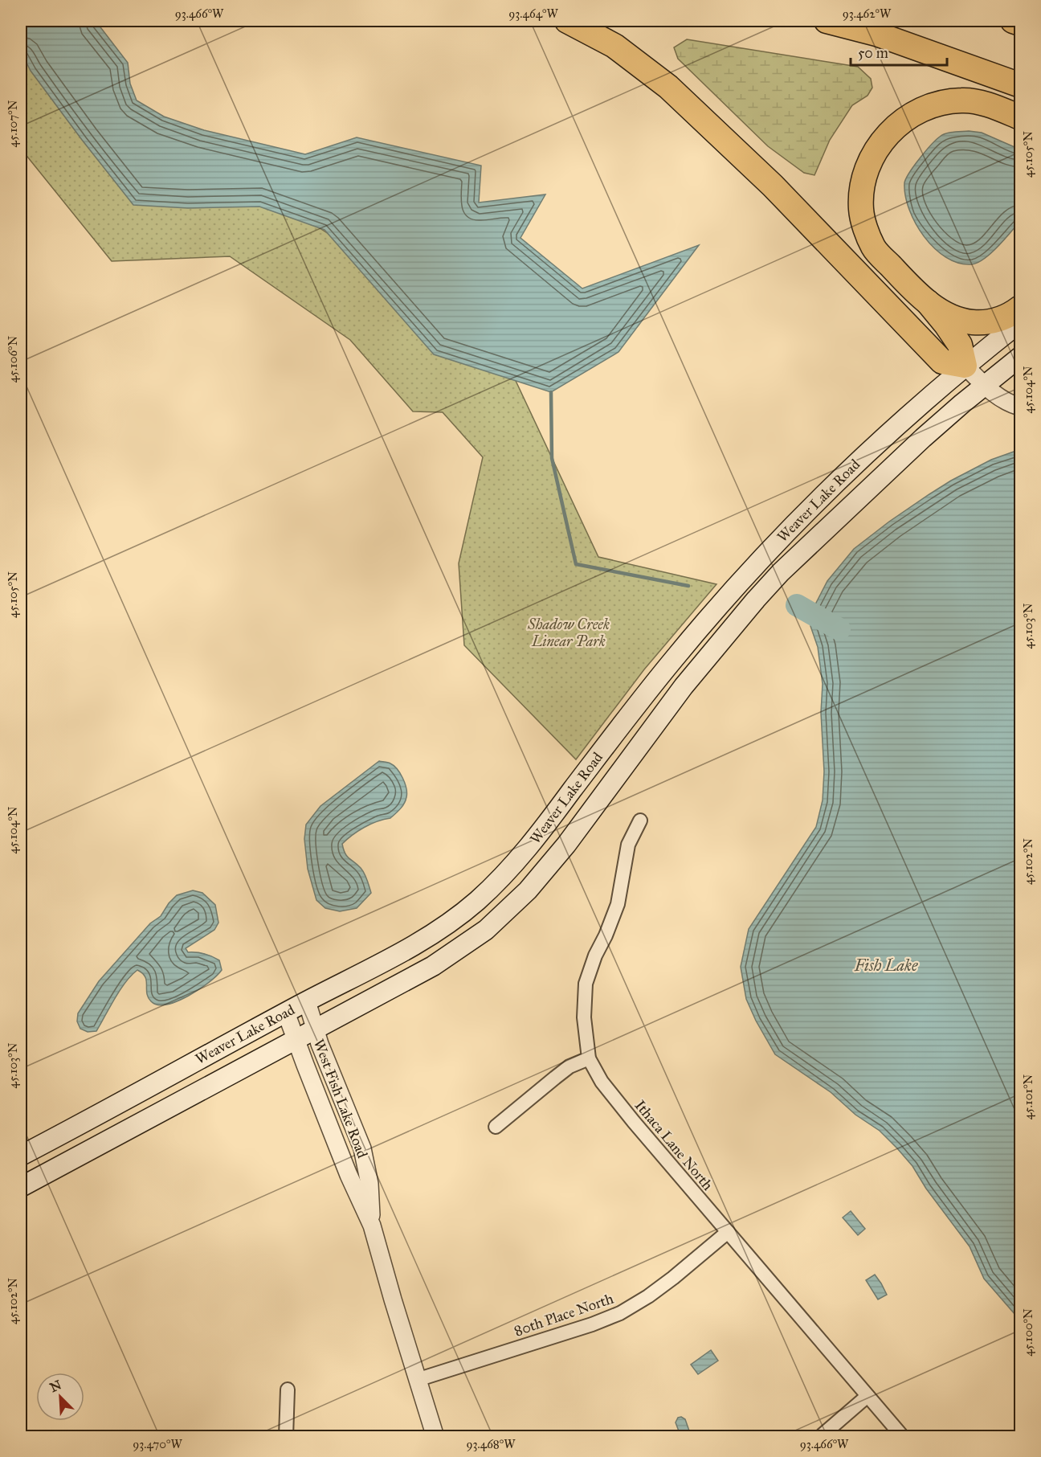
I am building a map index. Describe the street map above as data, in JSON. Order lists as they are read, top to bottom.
{
  "streets": {
    "main road": ["Weaver Lake Road"],
    "street": ["West Fish Lake Road", "Ithaca Lane North", "80th Place North"]
  },
  "crossings": [
    ["Weaver Lake Road", "West Fish Lake Road"],
    ["West Fish Lake Road", "80th Place North"],
    ["Ithaca Lane North", "80th Place North"]
  ],
  "water": ["Fish Lake"],
  "parks": ["Shadow Creek Linear Park"],
  "scale_bar": "50 m",
  "north": "top left",
  "coordinates": [
    "93.466°W",
    "93.464°W",
    "93.462°W",
    "45.107°N",
    "45.105°N",
    "45.106°N",
    "45.104°N",
    "45.103°N",
    "45.102°N",
    "45.101°N",
    "45.100°N",
    "93.470°W",
    "93.468°W"
  ]
}
